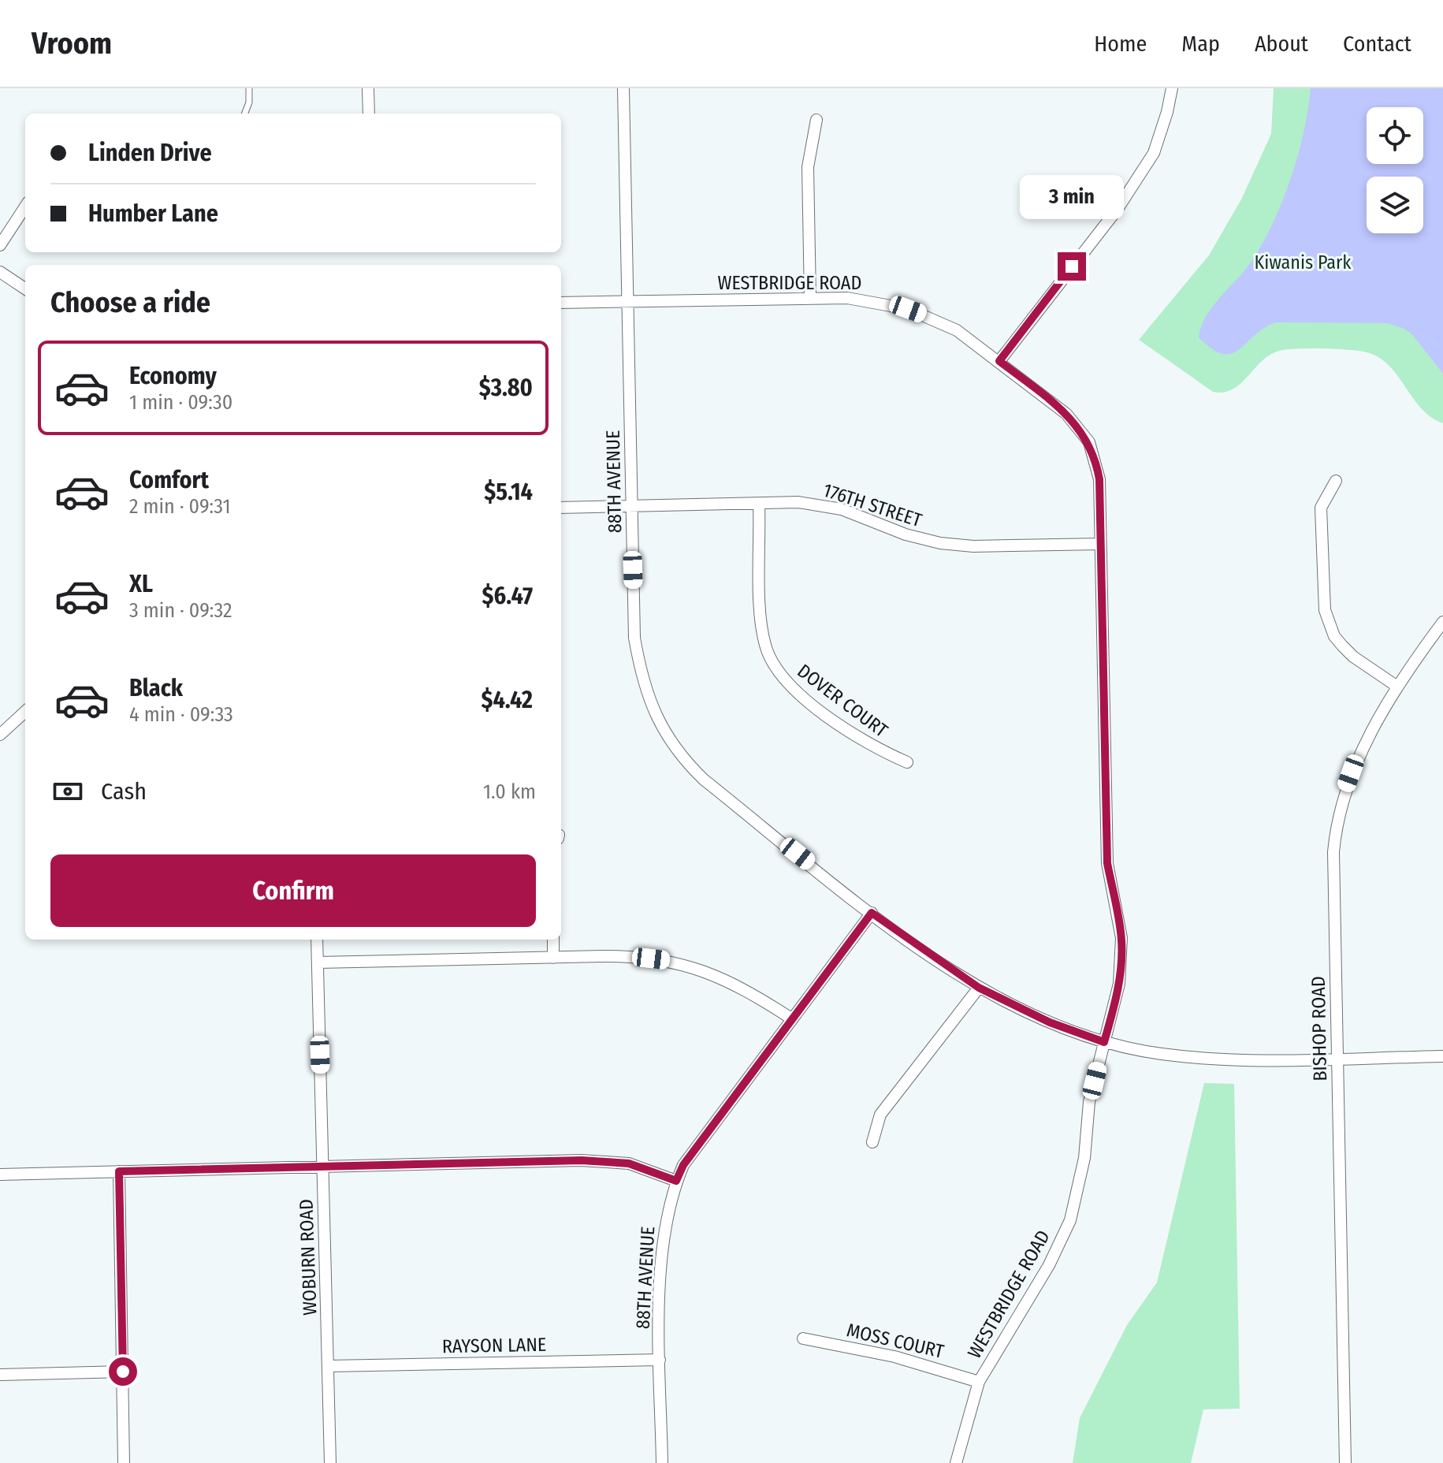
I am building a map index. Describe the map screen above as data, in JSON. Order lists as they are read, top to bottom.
{
  "streets": {
    "street": [
      "WESTBRIDGE ROAD",
      "88TH AVENUE",
      "176TH STREET",
      "DOVER COURT",
      "BISHOP ROAD",
      "WOBURN ROAD",
      "MOSS COURT",
      "RAYSON LANE"
    ]
  },
  "crossings": [
    ["WESTBRIDGE ROAD", "88TH AVENUE"],
    ["WESTBRIDGE ROAD", "176TH STREET"],
    ["WESTBRIDGE ROAD", "MOSS COURT"],
    ["88TH AVENUE", "176TH STREET"],
    ["88TH AVENUE", "RAYSON LANE"],
    ["176TH STREET", "DOVER COURT"],
    ["WOBURN ROAD", "RAYSON LANE"]
  ],
  "parks": ["Kiwanis Park"],
  "page": {
    "header": "Vroom",
    "nav": [
      "Home",
      "Map",
      "About",
      "Contact"
    ],
    "banner": ["Linden Drive", "Humber Lane"],
    "bubble": "3 min",
    "heading": "Choose a ride",
    "list": [
      {
        "name": "Economy",
        "note": "1 min · 09:30",
        "value": "$3.80"
      },
      {
        "name": "Comfort",
        "note": "2 min · 09:31",
        "value": "$5.14"
      },
      {
        "name": "XL",
        "note": "3 min · 09:32",
        "value": "$6.47"
      },
      {
        "name": "Black",
        "note": "4 min · 09:33",
        "value": "$4.42"
      }
    ],
    "pay": ["Cash", "1.0 km"],
    "buttons": "Confirm"
  }
}
